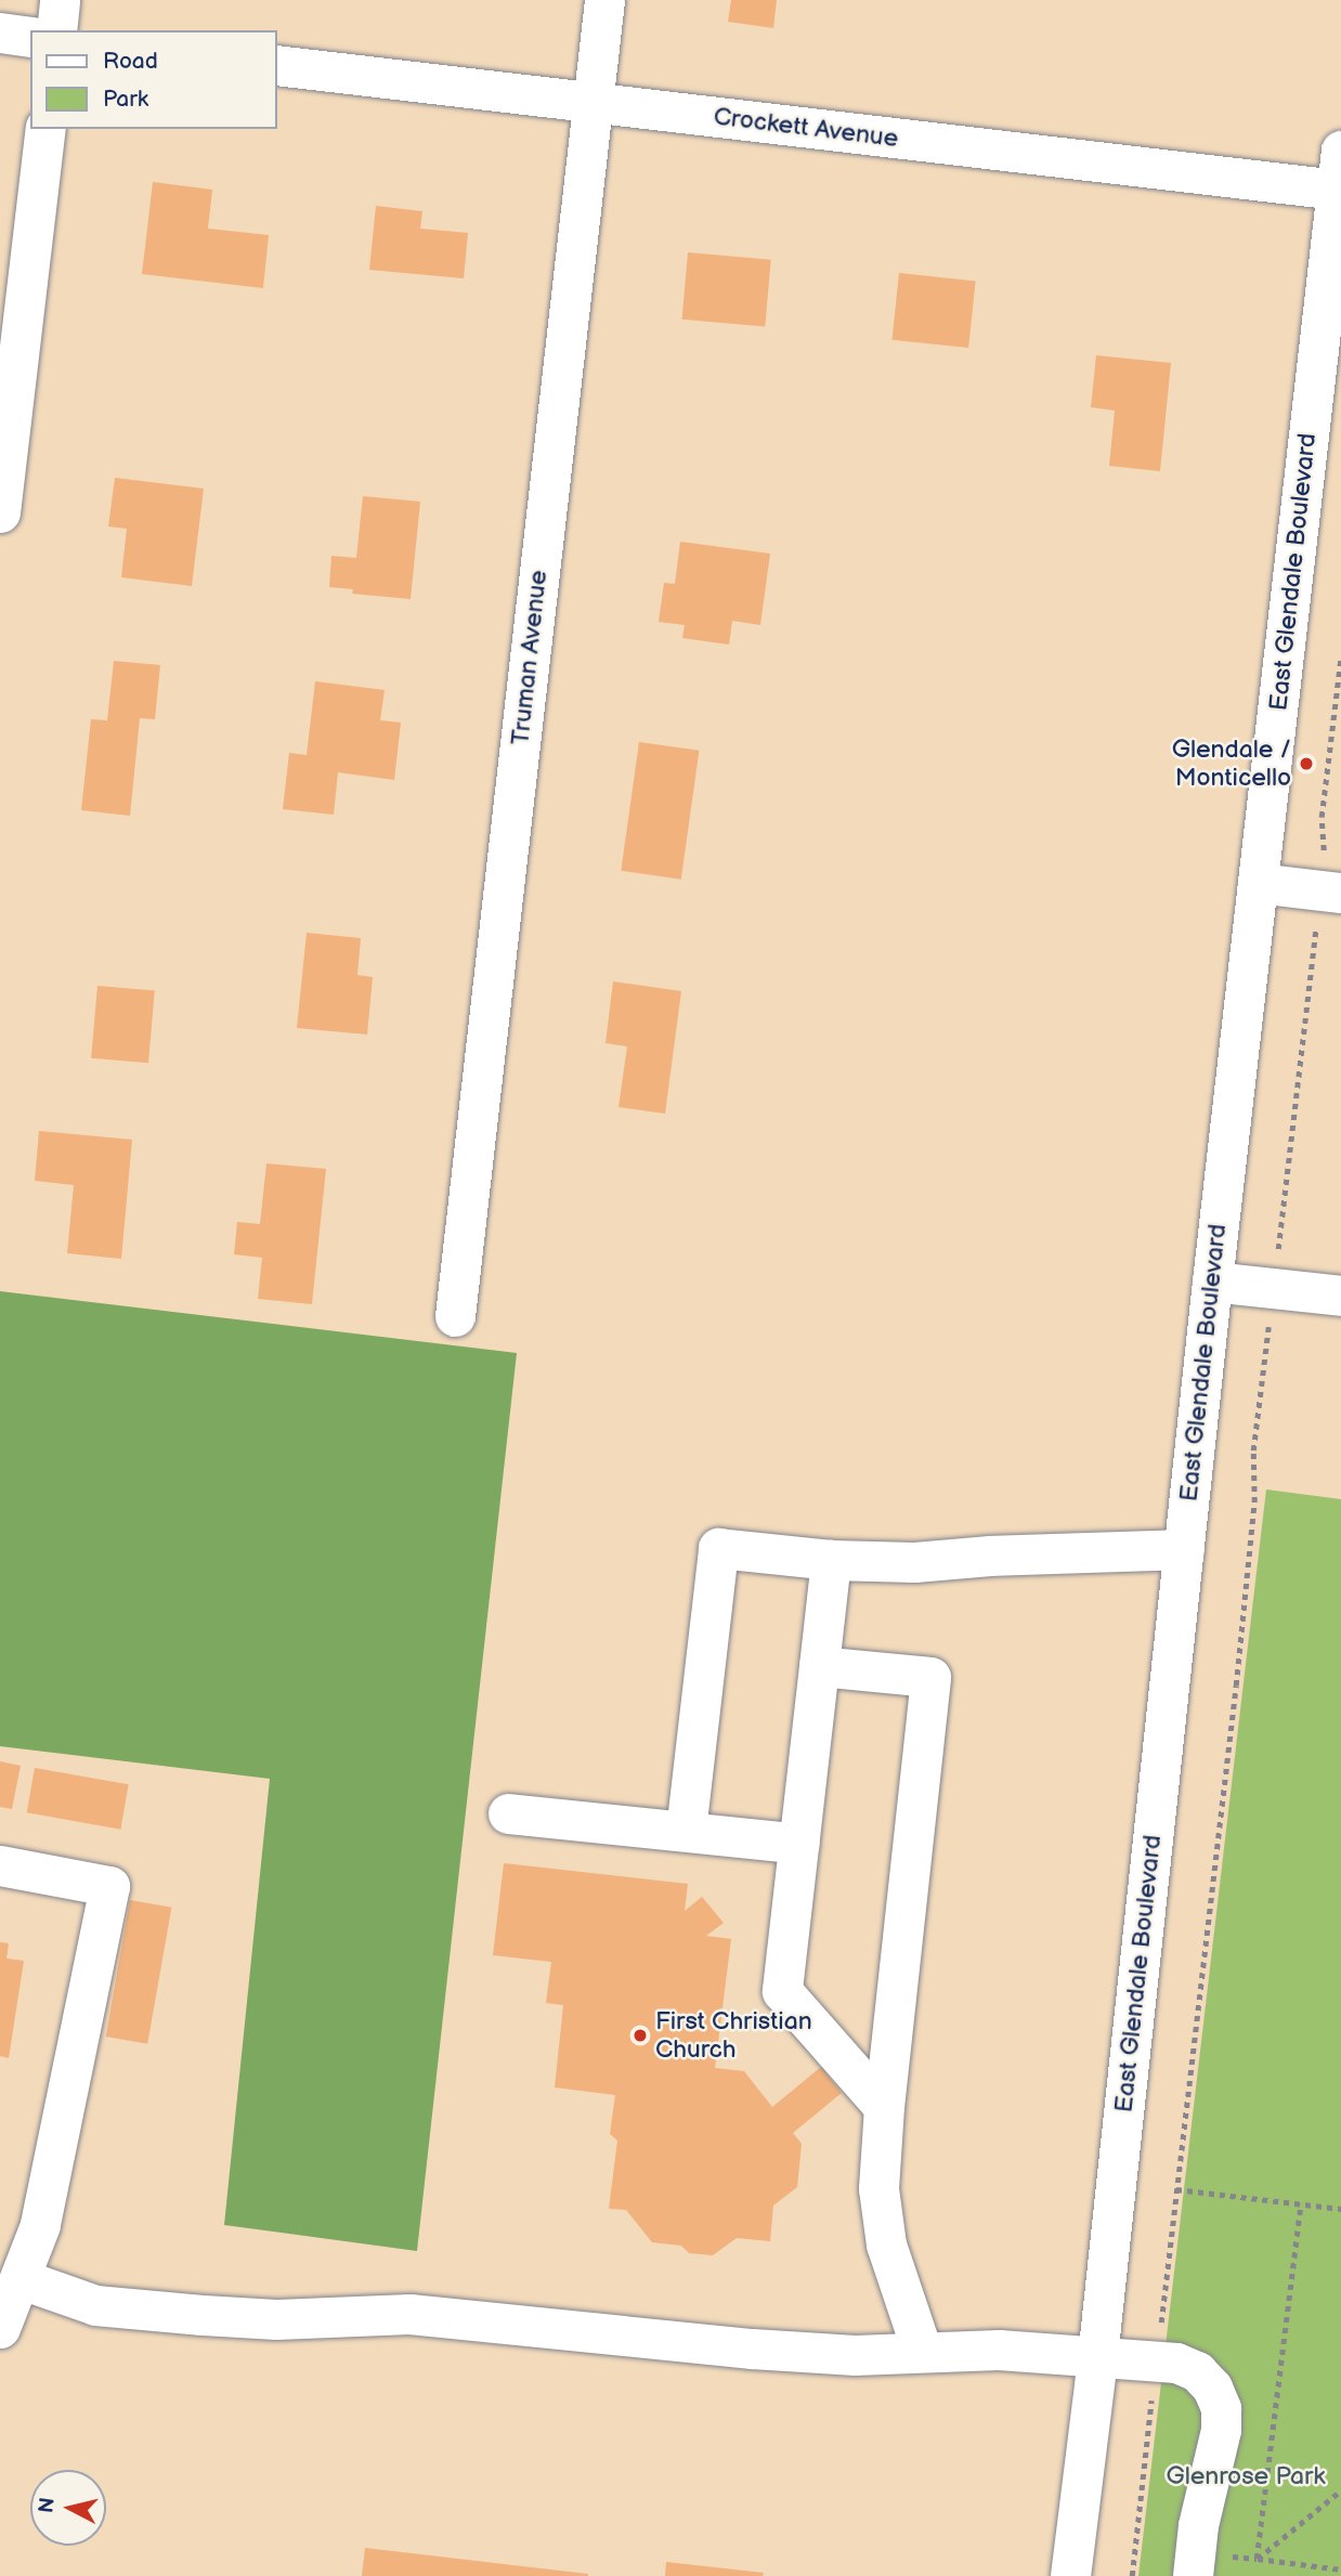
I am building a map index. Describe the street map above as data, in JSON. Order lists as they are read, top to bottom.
{
  "streets": {
    "street": ["Crockett Avenue", "East Glendale Boulevard", "Truman Avenue"]
  },
  "crossings": [
    ["Crockett Avenue", "East Glendale Boulevard"],
    ["Crockett Avenue", "Truman Avenue"]
  ],
  "parks": ["Glenrose Park"],
  "places": ["Glendale / Monticello", "First Christian Church"],
  "legend": ["Road", "Park"],
  "north": "left"
}
